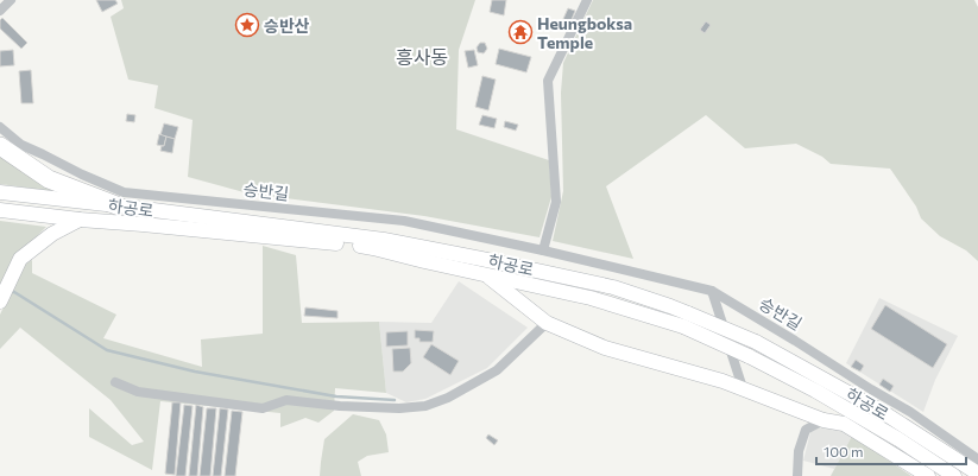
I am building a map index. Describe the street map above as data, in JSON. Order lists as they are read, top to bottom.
{
  "streets": {
    "street": ["승반길", "하공로"]
  },
  "districts": ["흥사동"],
  "places": {
    "place": ["승반산"],
    "temple": ["Heungboksa Temple"]
  },
  "scale_bar": "100 m"
}
